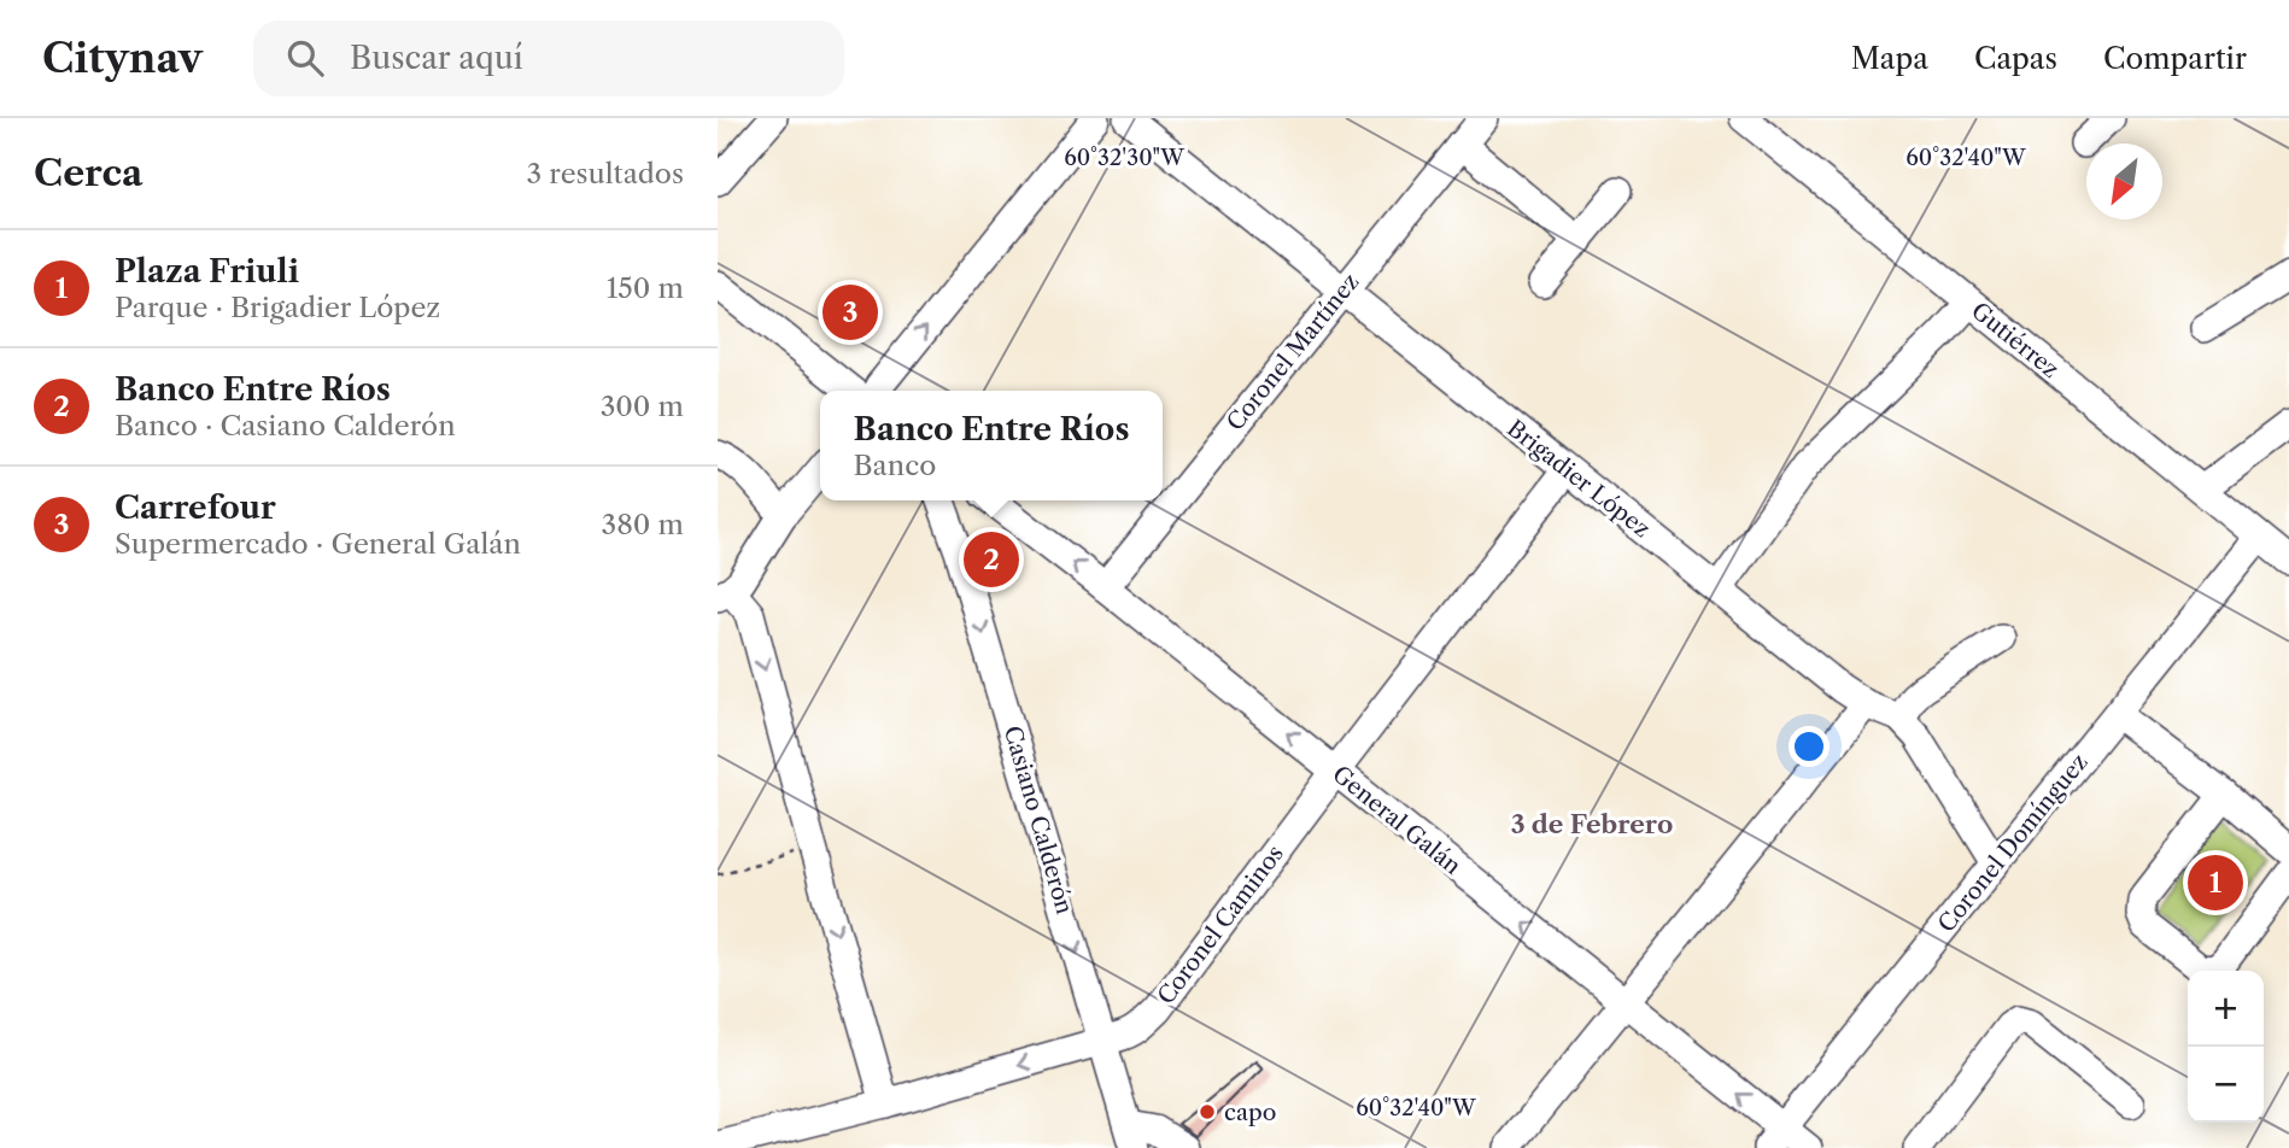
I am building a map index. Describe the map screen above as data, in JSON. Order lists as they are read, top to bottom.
{
  "streets": {
    "street": [
      "Gutiérrez",
      "Coronel Martínez",
      "Brigadier López",
      "Casiano Calderón",
      "General Galán",
      "Coronel Domínguez",
      "Coronel Caminos"
    ]
  },
  "crossings": [
    ["Gutiérrez", "Coronel Domínguez"],
    ["Coronel Martínez", "Brigadier López"],
    ["Coronel Martínez", "General Galán"],
    ["Brigadier López", "Coronel Domínguez"],
    ["Brigadier López", "Coronel Caminos"],
    ["Casiano Calderón", "Coronel Caminos"],
    ["General Galán", "Coronel Domínguez"],
    ["General Galán", "Coronel Caminos"]
  ],
  "one_way": ["General Galán"],
  "districts": ["3 de Febrero"],
  "places": ["capo"],
  "north": "bottom left",
  "page": {
    "header": "Citynav",
    "search": "Buscar aquí",
    "nav": ["Mapa", "Capas", "Compartir"],
    "heading": ["Cerca", "3 resultados"],
    "list": [
      {
        "mark": "1",
        "name": "Plaza Friuli",
        "note": "Parque · Brigadier López",
        "value": "150 m"
      },
      {
        "mark": "2",
        "name": "Banco Entre Ríos",
        "note": "Banco · Casiano Calderón",
        "value": "300 m"
      },
      {
        "mark": "3",
        "name": "Carrefour",
        "note": "Supermercado · General Galán",
        "value": "380 m"
      }
    ],
    "pins": ["3", "2", "1"],
    "popup": ["Banco Entre Ríos", "Banco"],
    "map_buttons": ["+", "−"]
  },
  "coordinates": ["60°32'30\"W", "60°32'40\"W"]
}
